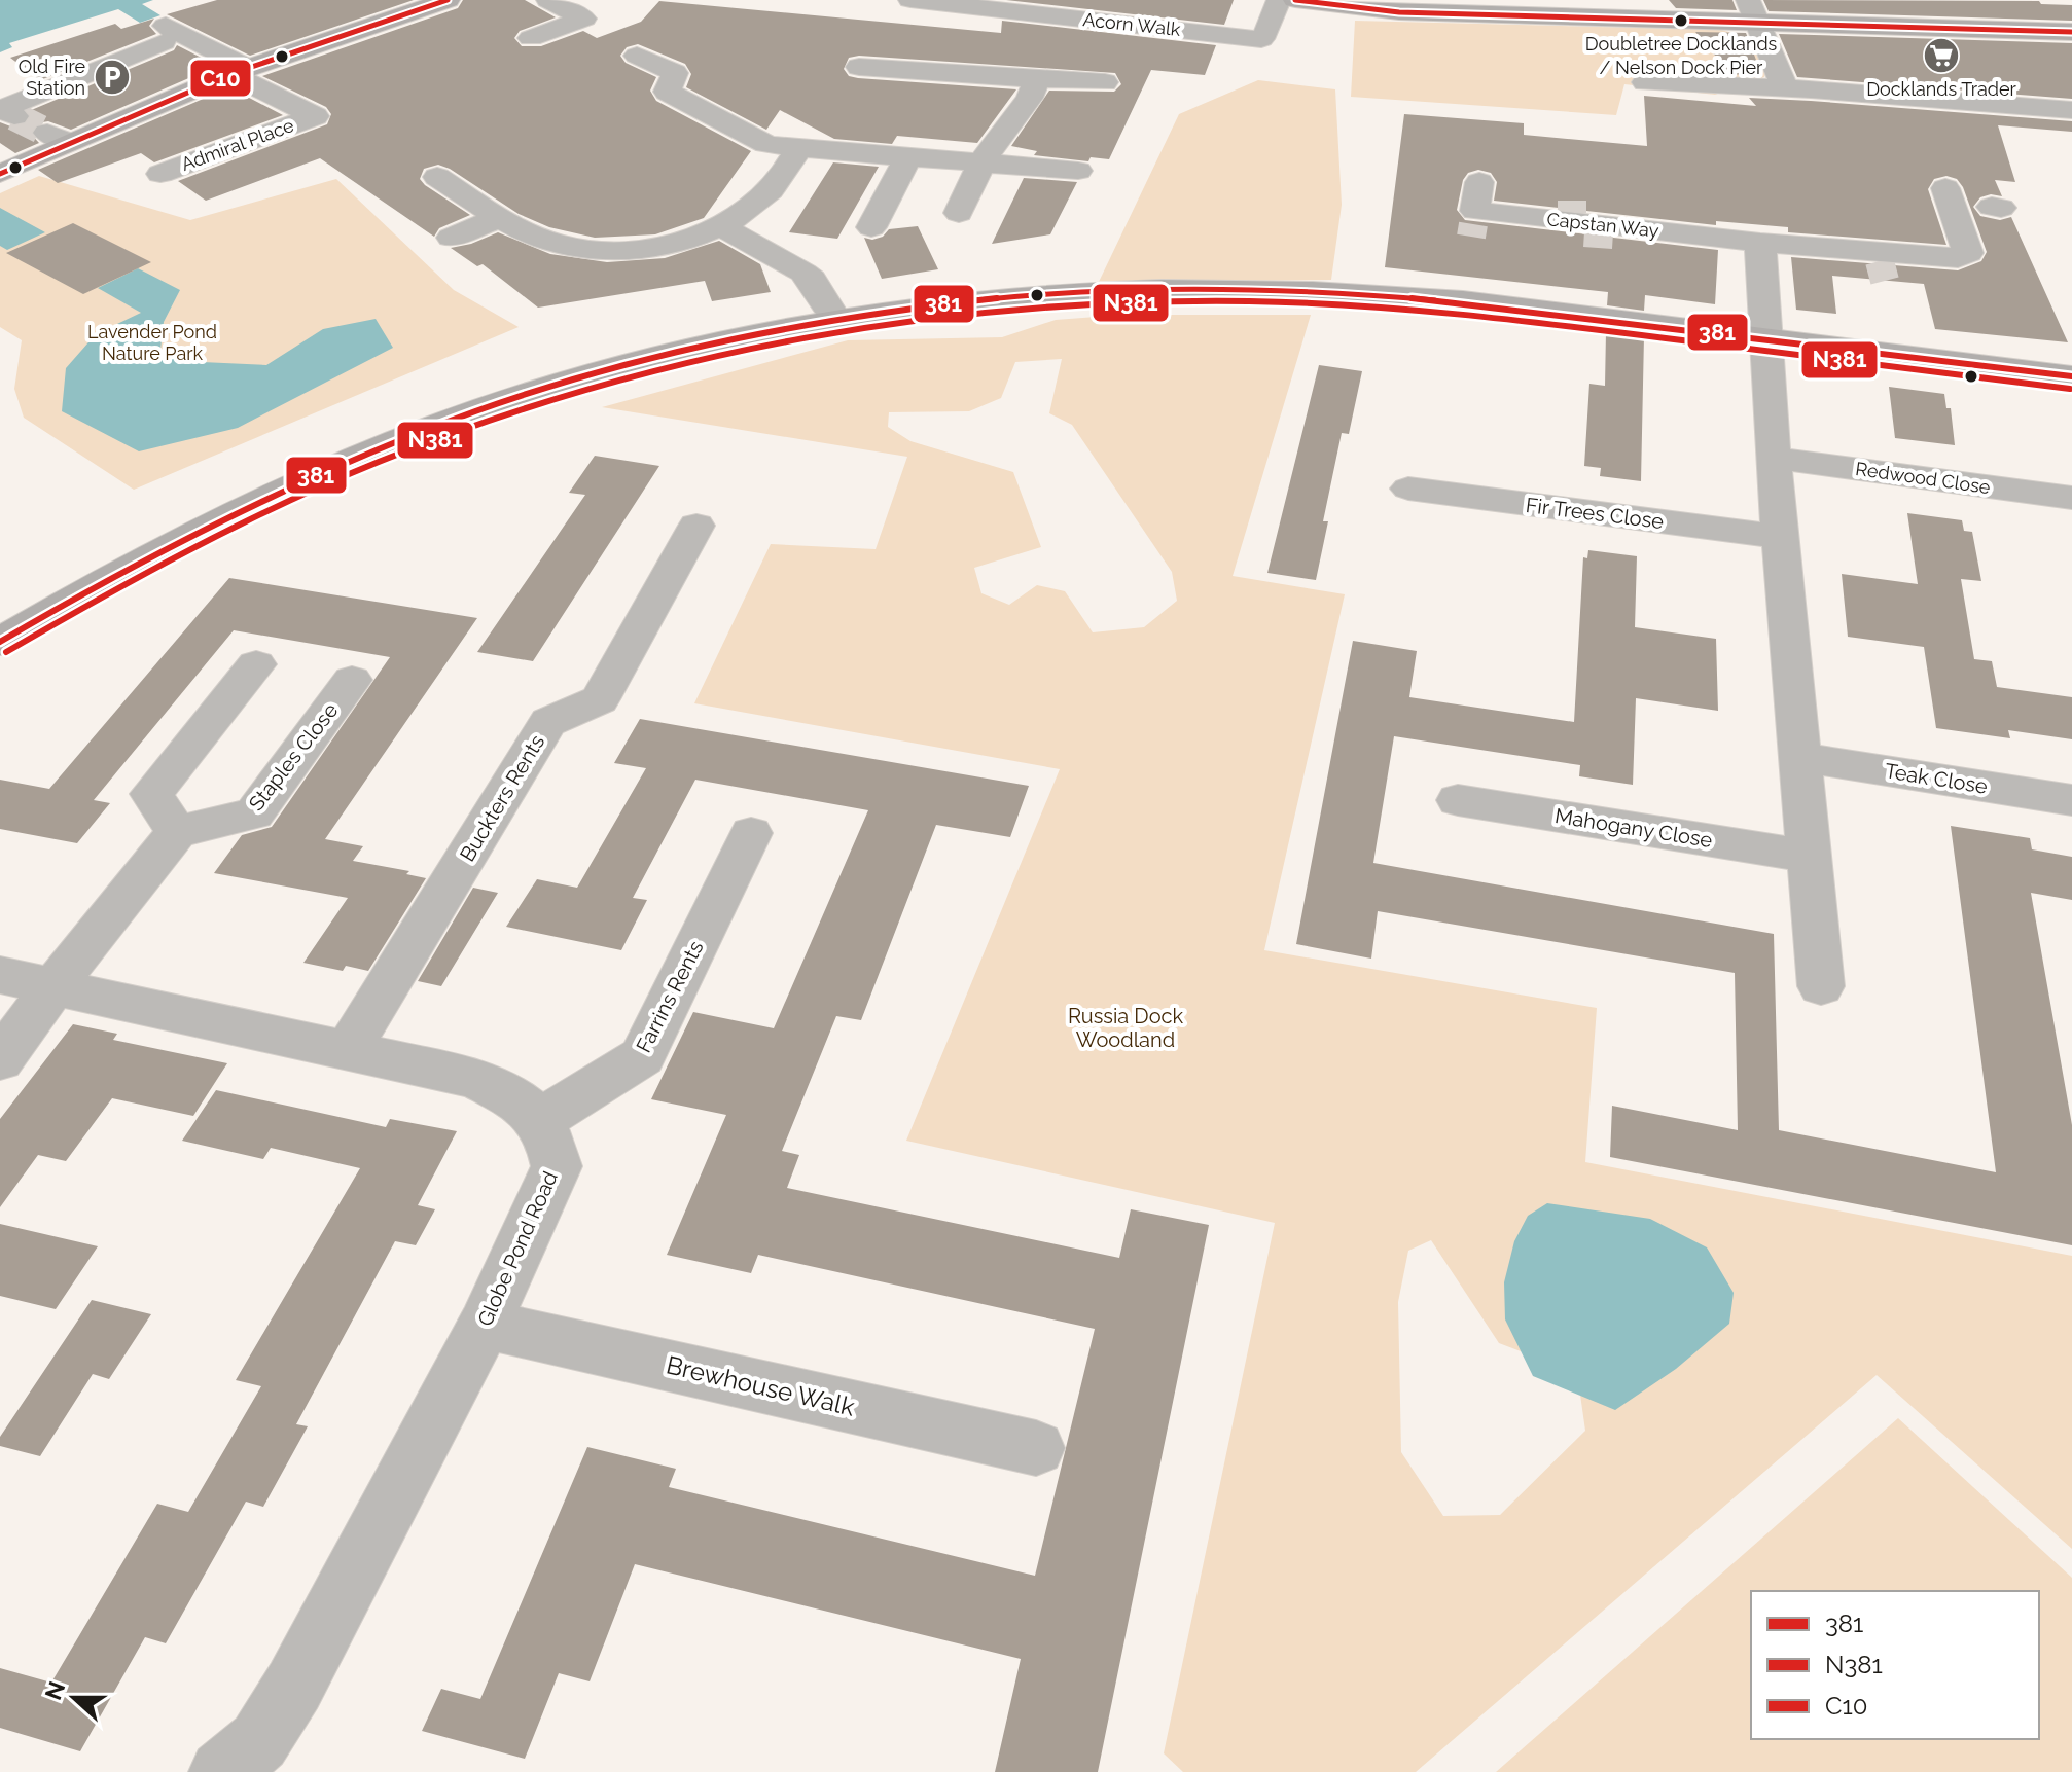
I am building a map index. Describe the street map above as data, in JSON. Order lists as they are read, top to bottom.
{
  "streets": {
    "street": [
      "Acorn Walk",
      "Admiral Place",
      "Capstan Way",
      "Redwood Close",
      "Fir Trees Close",
      "Staples Close",
      "Teak Close",
      "Buckters Rents",
      "Mahogany Close",
      "Farrins Rents",
      "Globe Pond Road",
      "Brewhouse Walk"
    ]
  },
  "crossings": [
    ["Farrins Rents", "Globe Pond Road"],
    ["Globe Pond Road", "Brewhouse Walk"]
  ],
  "parks": ["Lavender Pond Nature Park", "Russia Dock Woodland"],
  "places": {
    "other": ["Doubletree Docklands / Nelson Dock Pier"],
    "supermarket": ["Docklands Trader"],
    "parking": ["Old Fire Station"]
  },
  "lines": ["transit line C10", "transit line 381", "transit line N381"],
  "legend": ["381", "N381", "C10"],
  "north": "left"
}
